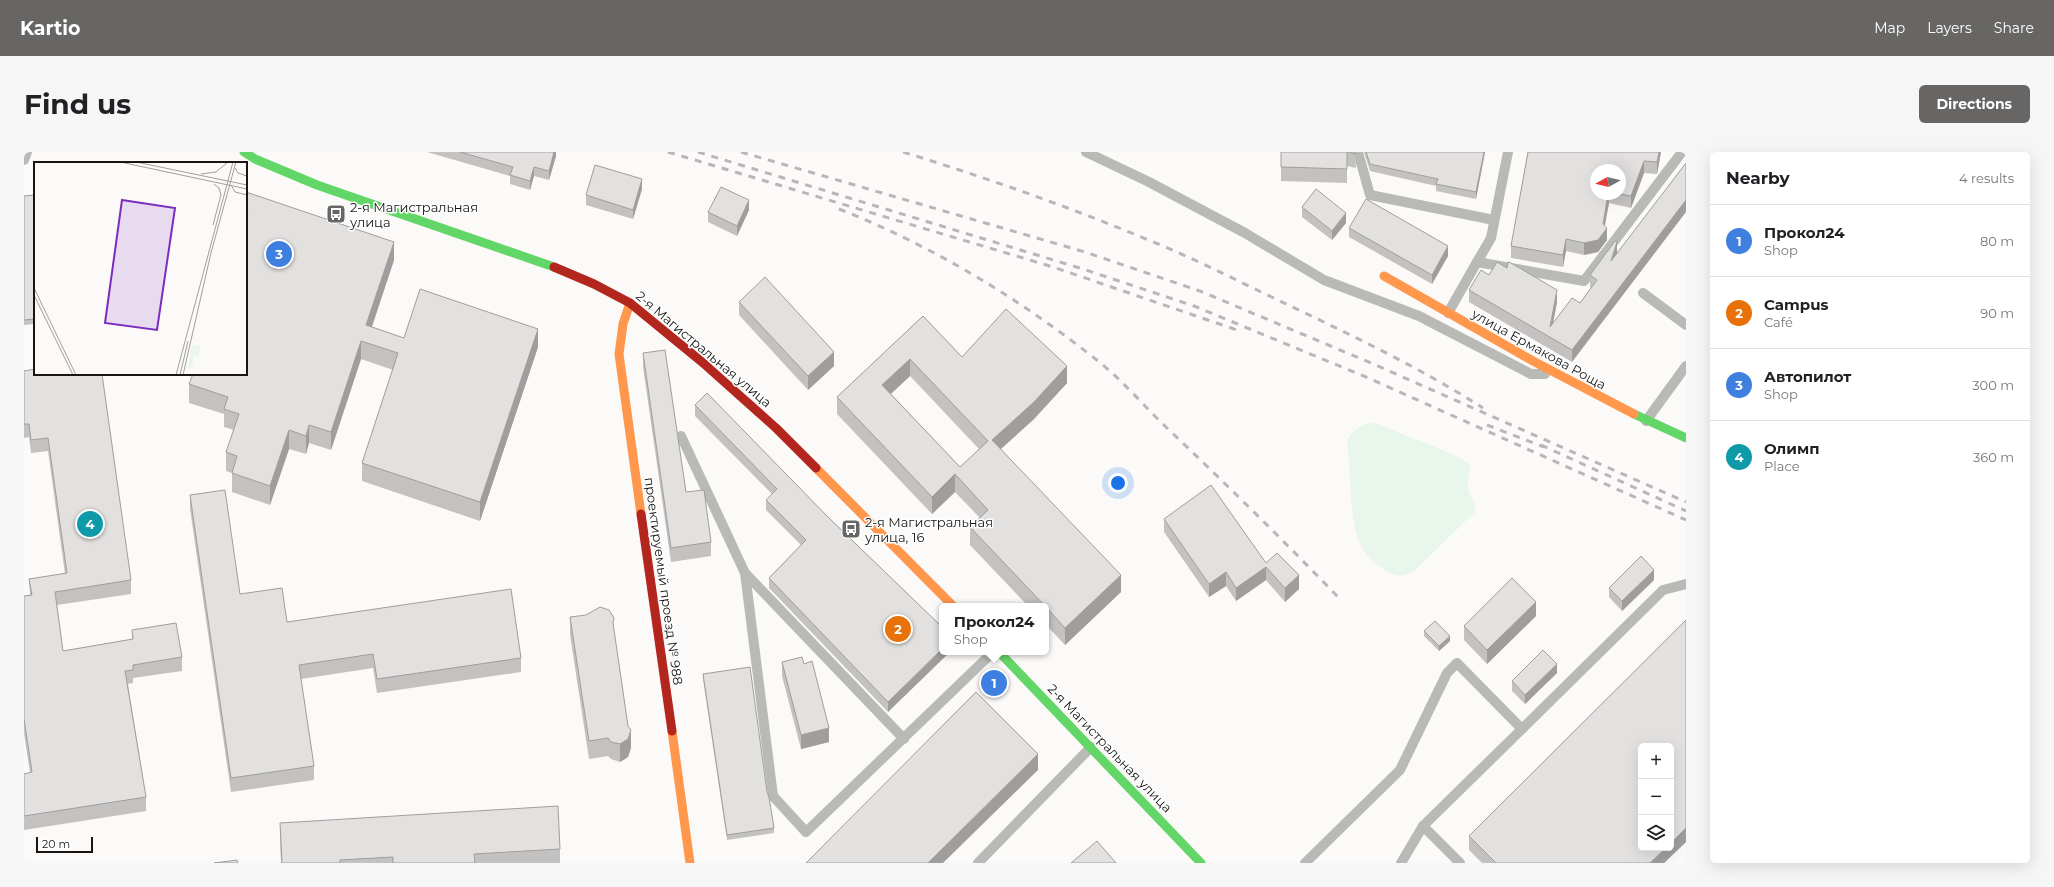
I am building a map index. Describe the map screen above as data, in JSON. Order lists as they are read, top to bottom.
{
  "streets": {
    "street": ["2-я Магистральная улица", "улица Ермакова Роща", "проектируемый проезд № 988"]
  },
  "crossings": [
    ["2-я Магистральная улица", "проектируемый проезд № 988"]
  ],
  "places": {
    "bus stop": ["2-я Магистральная улица", "2-я Магистральная улица, 16"]
  },
  "scale_bar": "20 m",
  "north": "left",
  "page": {
    "header": "Kartio",
    "nav": ["Map", "Layers", "Share"],
    "buttons": "Directions",
    "title": "Find us",
    "heading": ["Nearby", "4 results"],
    "list": [
      {
        "mark": "1",
        "name": "Прокол24",
        "note": "Shop",
        "value": "80 m"
      },
      {
        "mark": "2",
        "name": "Campus",
        "note": "Café",
        "value": "90 m"
      },
      {
        "mark": "3",
        "name": "Автопилот",
        "note": "Shop",
        "value": "300 m"
      },
      {
        "mark": "4",
        "name": "Олимп",
        "note": "Place",
        "value": "360 m"
      }
    ],
    "pins": [
      "3",
      "4",
      "2",
      "1"
    ],
    "popup": ["Прокол24", "Shop"],
    "map_buttons": ["+", "−"],
    "scale": "20 m"
  }
}
